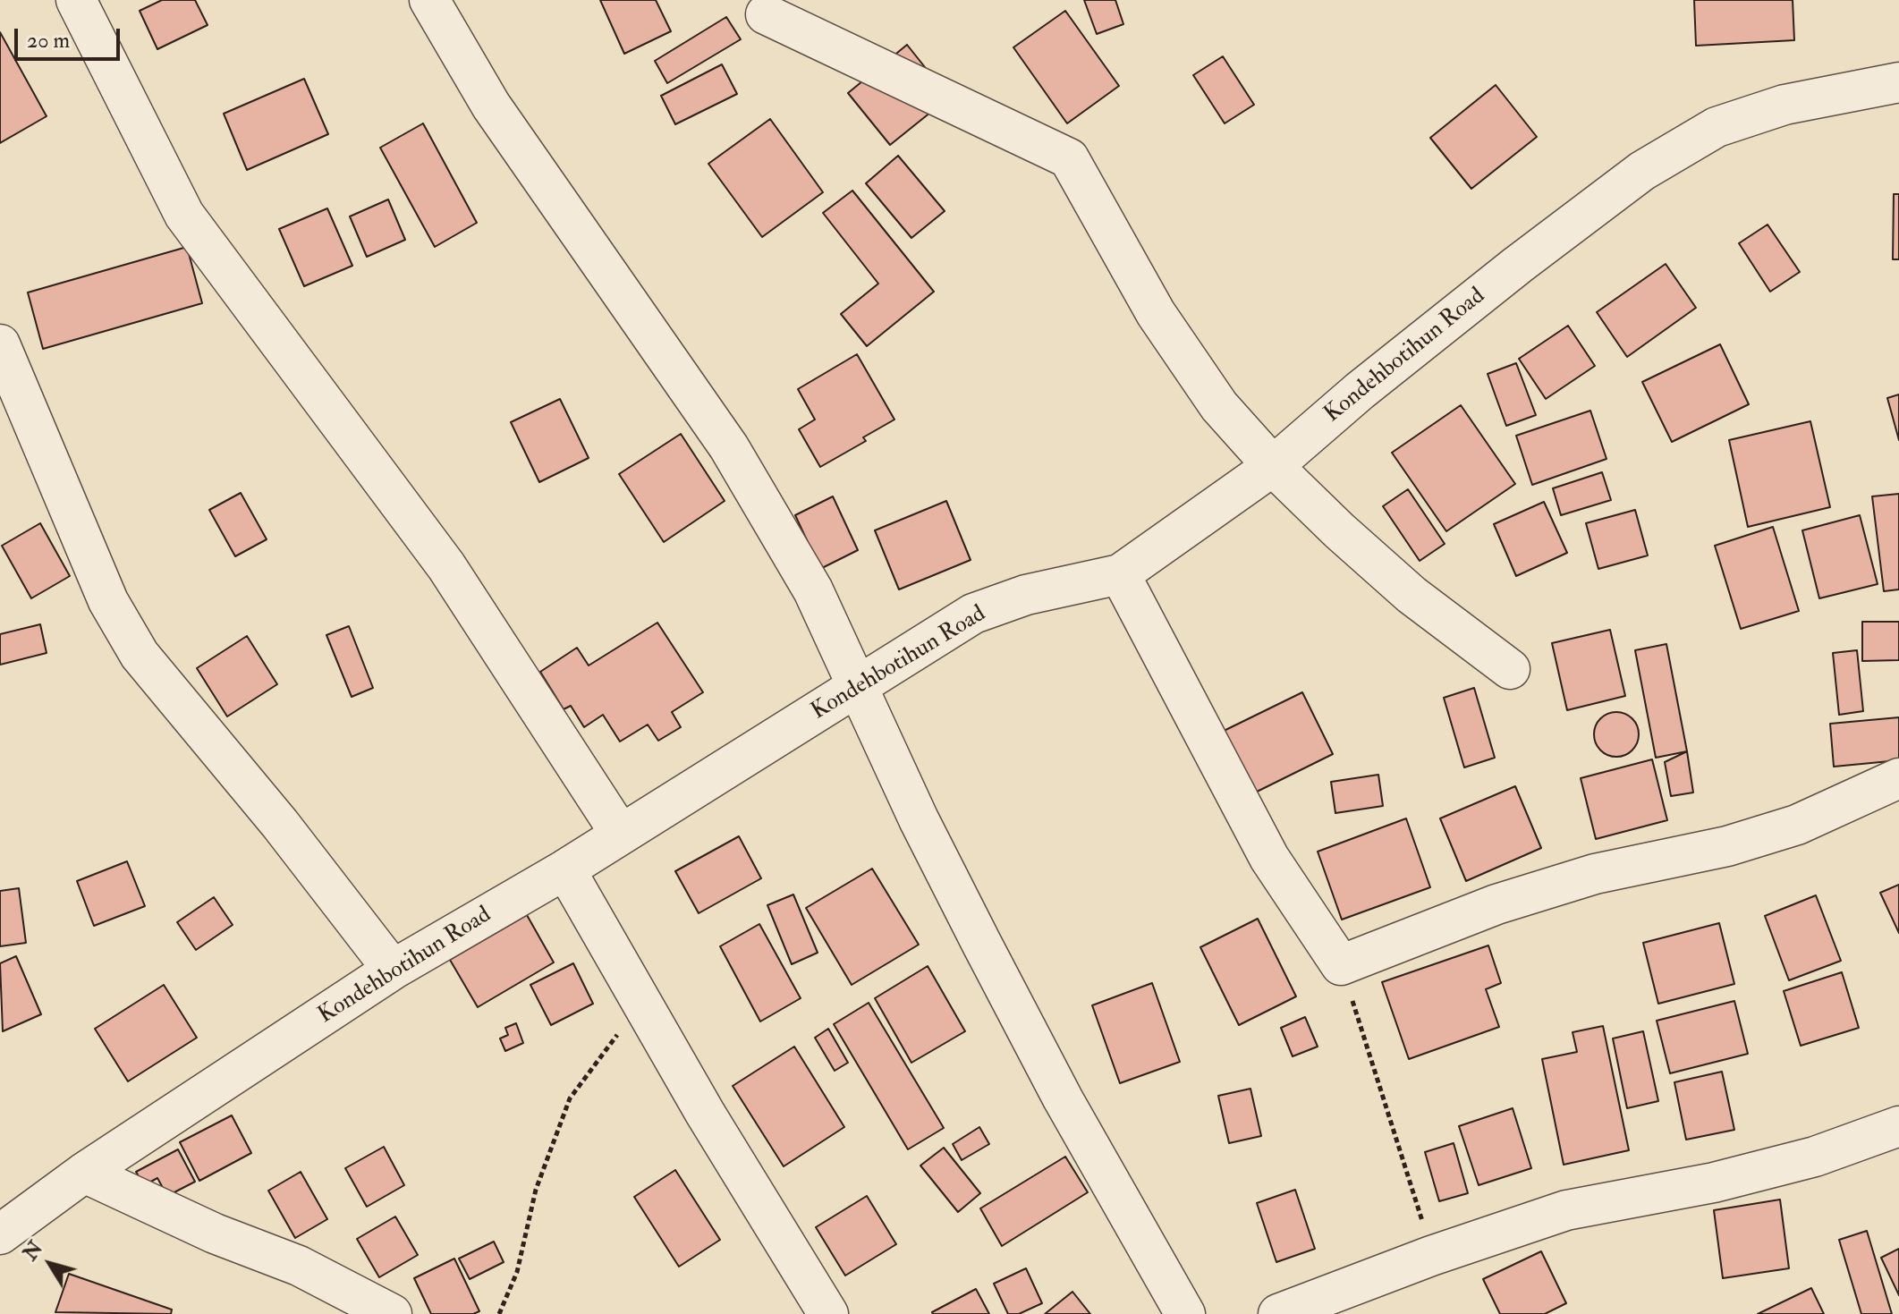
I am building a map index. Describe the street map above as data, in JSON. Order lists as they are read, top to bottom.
{
  "streets": {
    "street": ["Kondehbotihun Road"]
  },
  "scale_bar": "20 m",
  "north": "top left"
}
